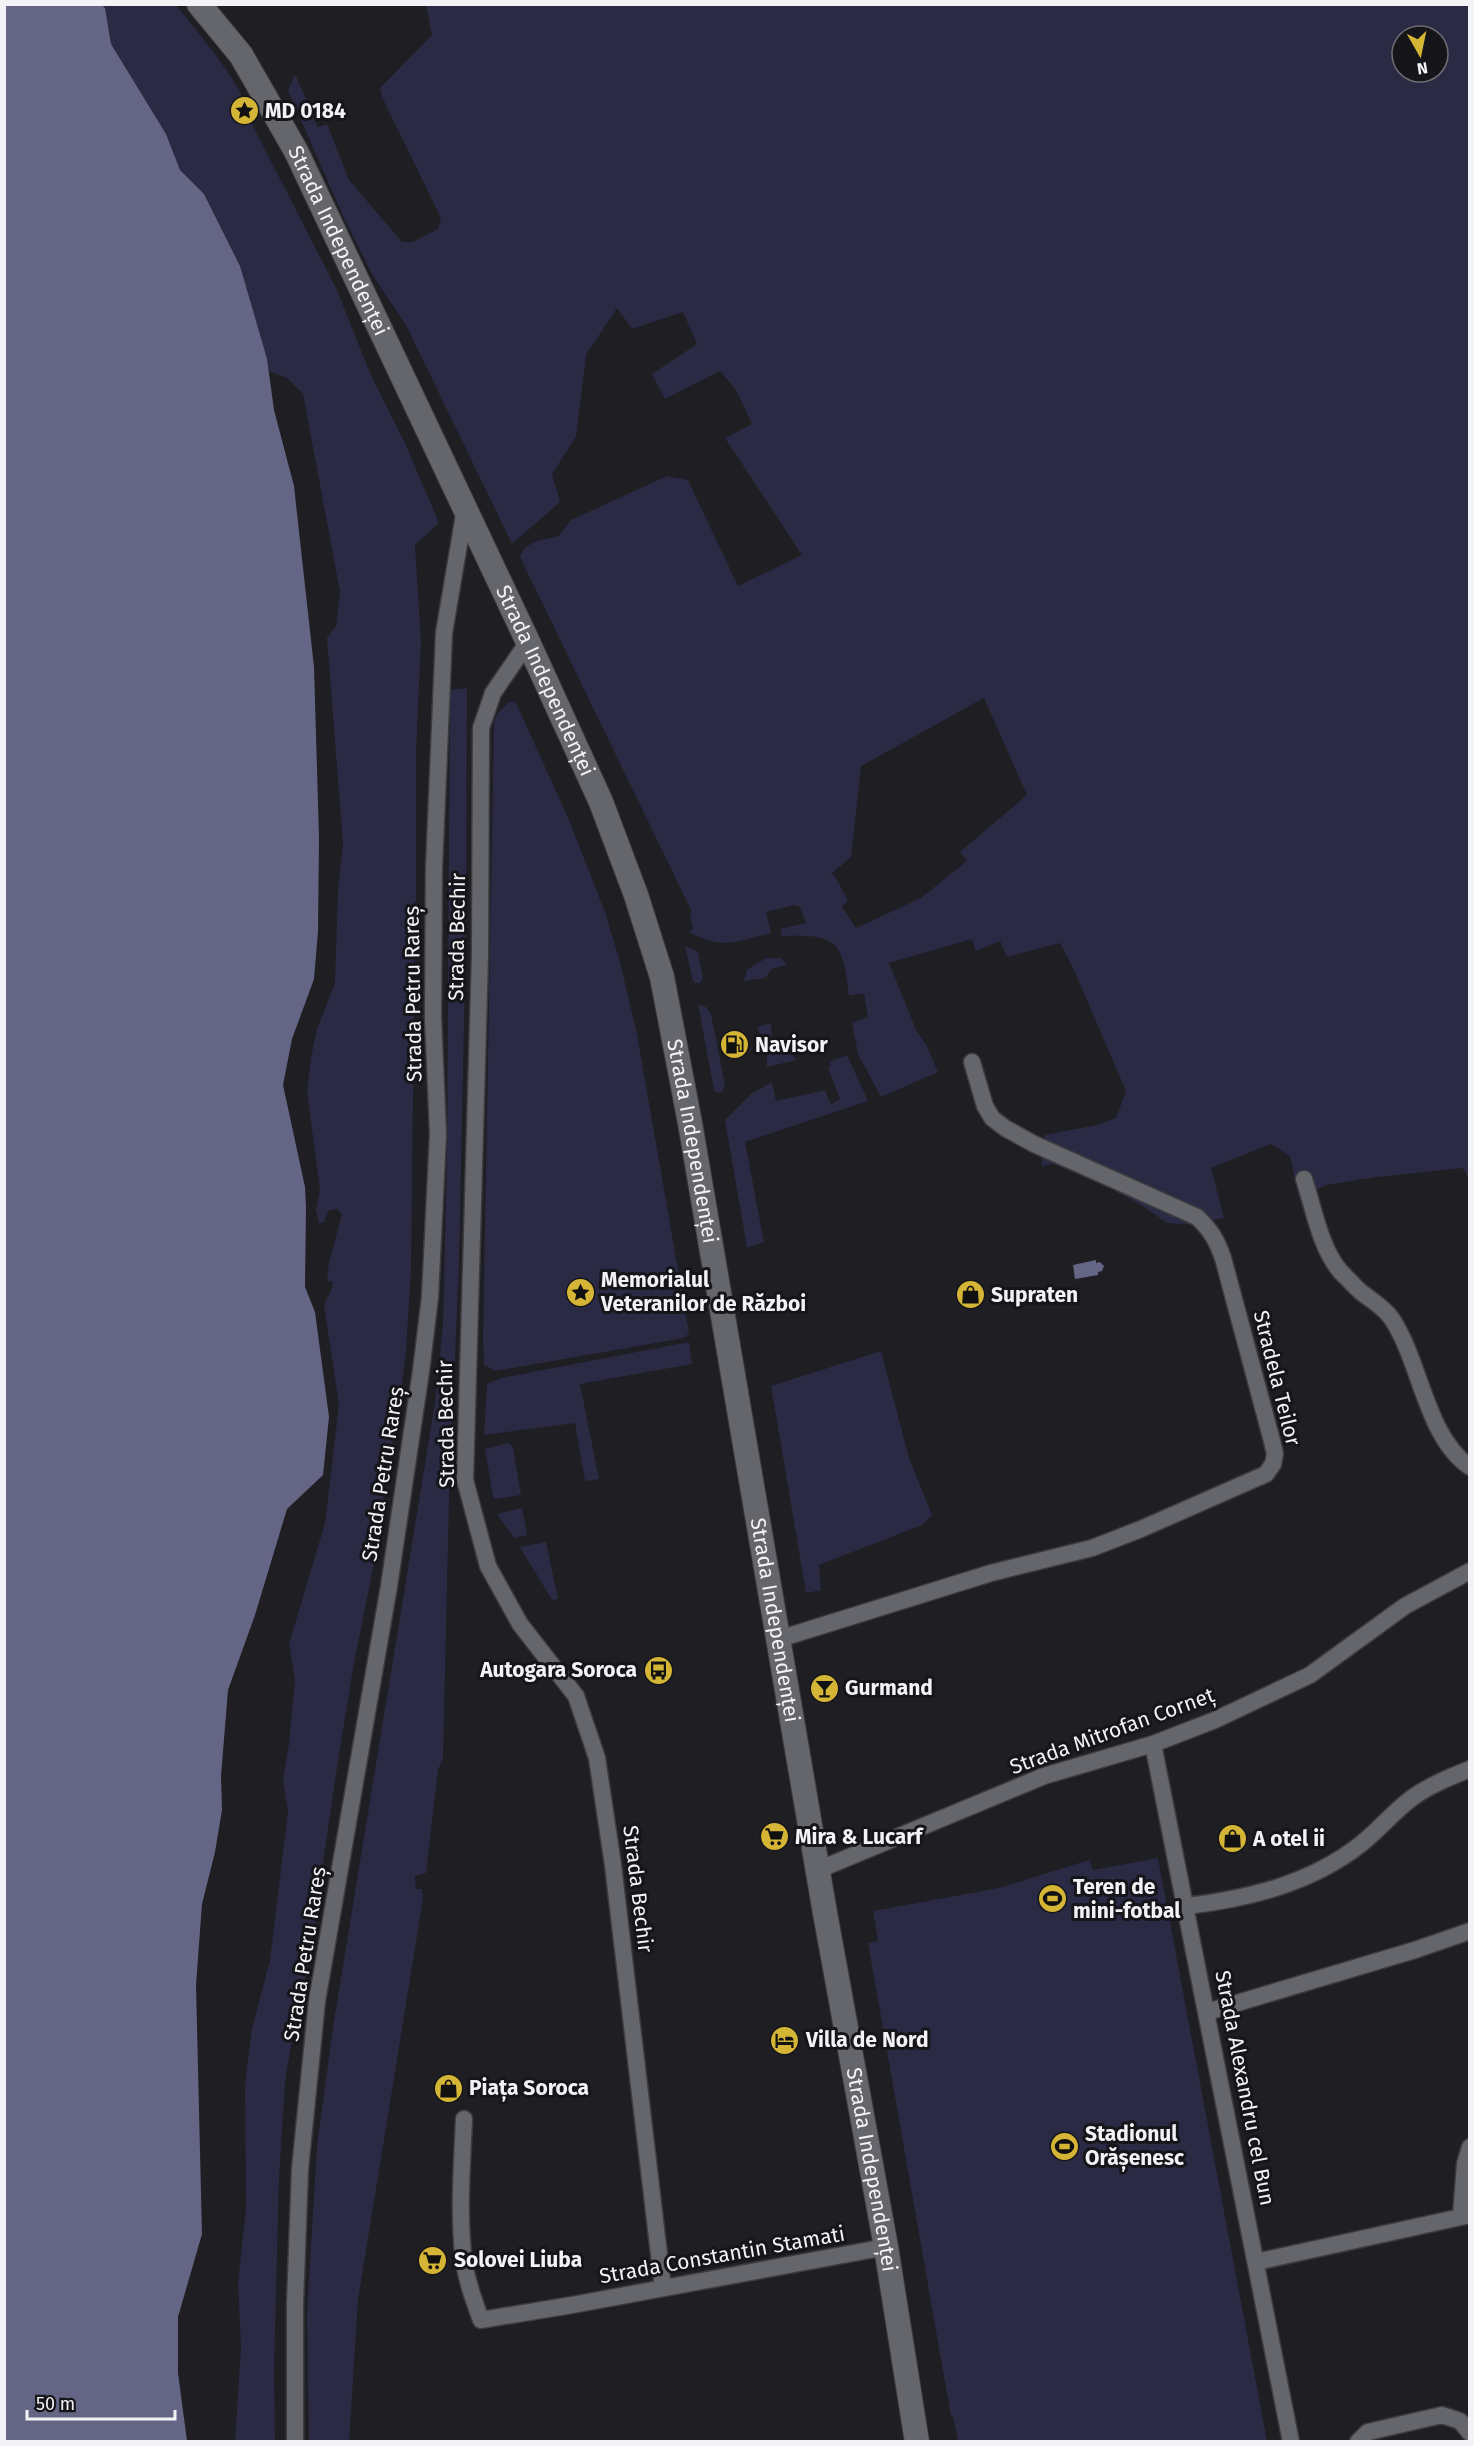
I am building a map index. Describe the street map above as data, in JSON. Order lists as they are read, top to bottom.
{
  "streets": {
    "main road": ["Strada Independenței"],
    "street": [
      "Strada Bechir",
      "Strada Petru Rareș",
      "Stradela Teilor",
      "Strada Mitrofan Corneț",
      "Strada Alexandru cel Bun",
      "Strada Constantin Stamati"
    ]
  },
  "crossings": [
    ["Strada Independenței", "Strada Bechir"],
    ["Strada Independenței", "Strada Petru Rareș"],
    ["Strada Independenței", "Stradela Teilor"],
    ["Strada Independenței", "Strada Mitrofan Corneț"],
    ["Strada Independenței", "Strada Constantin Stamati"],
    ["Strada Bechir", "Strada Constantin Stamati"],
    ["Strada Mitrofan Corneț", "Strada Alexandru cel Bun"]
  ],
  "places": {
    "place": ["MD 0184", "Memorialul Veteranilor de Război"],
    "fuel station": ["Navisor"],
    "shop": ["Supraten", "A otel ii", "Piața Soroca"],
    "bus stop": ["Autogara Soroca"],
    "bar": ["Gurmand"],
    "supermarket": ["Mira & Lucarf", "Solovei Liuba"],
    "sports": ["Teren de mini-fotbal", "Stadionul Orășenesc"],
    "hotel": ["Villa de Nord"]
  },
  "scale_bar": "50 m",
  "north": "bottom"
}
